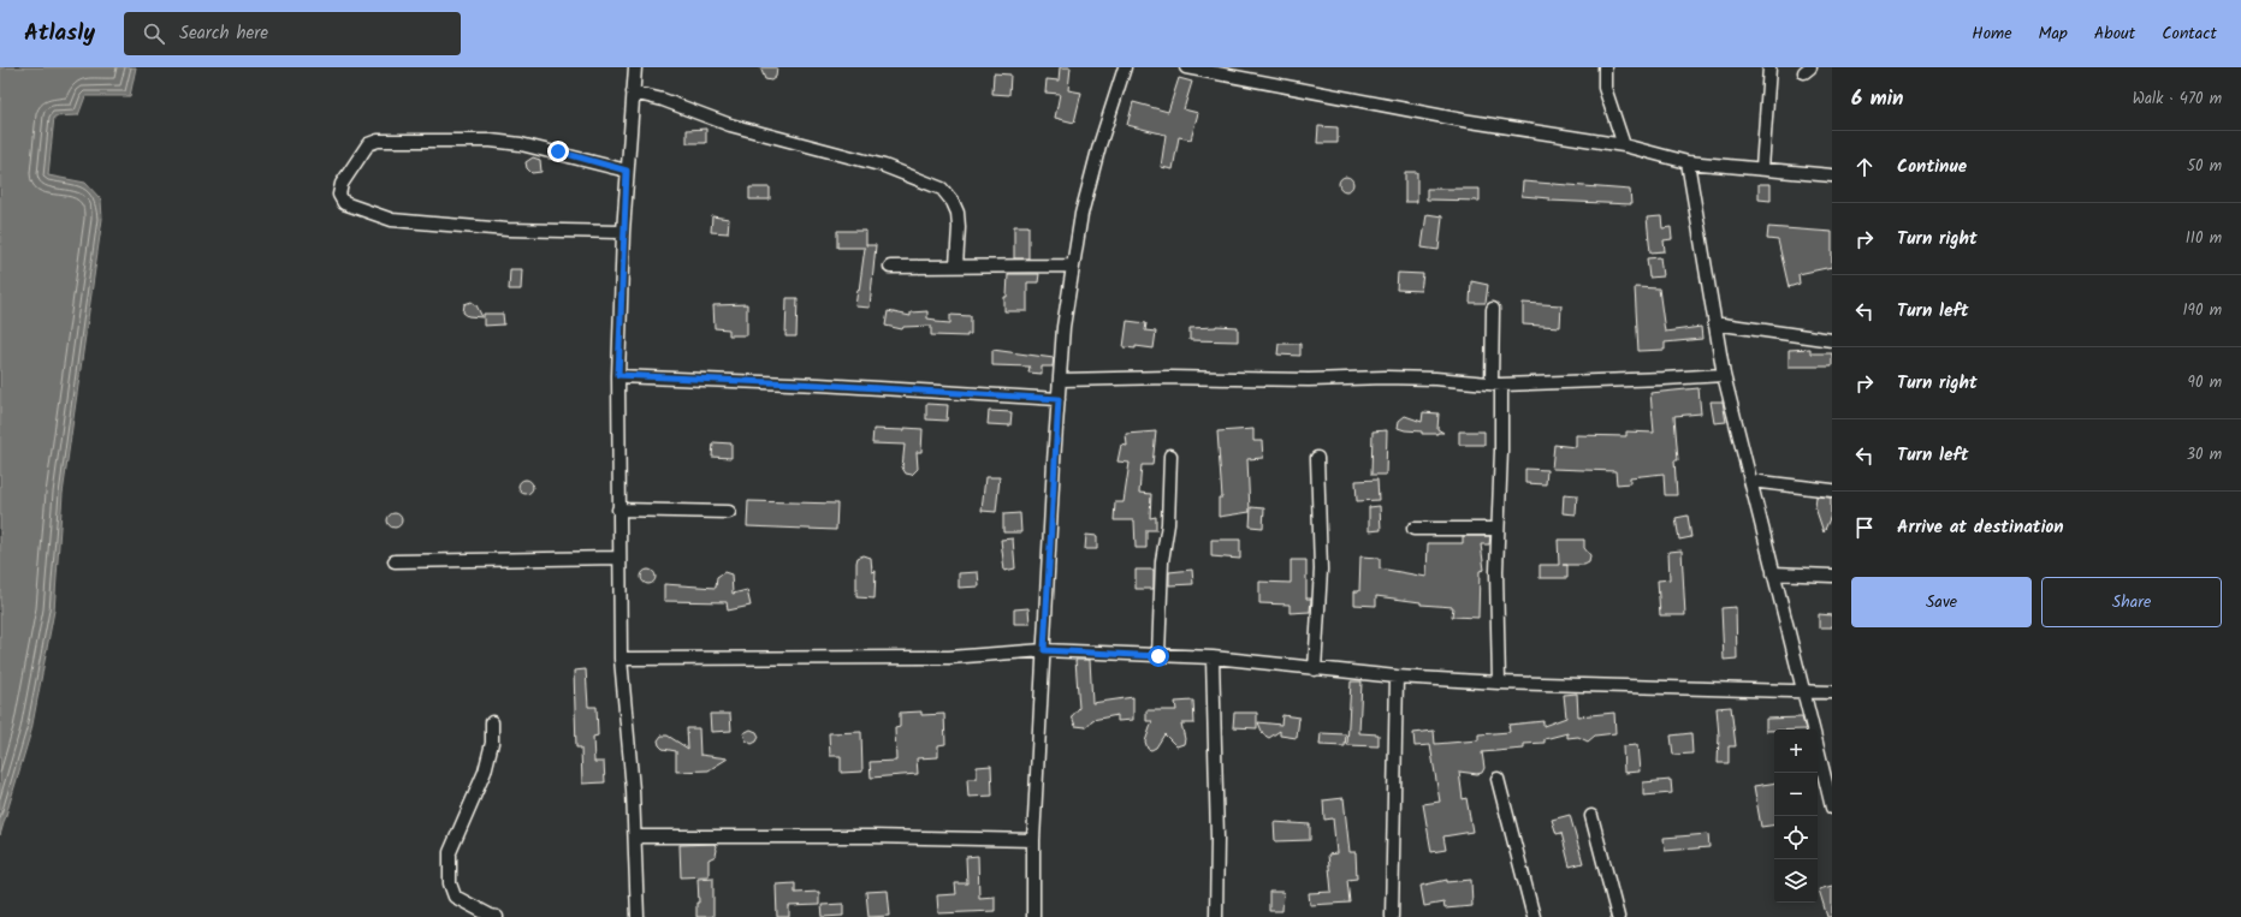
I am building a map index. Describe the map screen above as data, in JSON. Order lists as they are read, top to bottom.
{
  "page": {
    "header": "Atlasly",
    "search": "Search here",
    "nav": [
      "Home",
      "Map",
      "About",
      "Contact"
    ],
    "heading": ["6 min", "Walk · 470 m"],
    "list": [
      ["Continue", "50 m"],
      ["Turn right", "110 m"],
      ["Turn left", "190 m"],
      ["Turn right", "90 m"],
      ["Turn left", "30 m"],
      "Arrive at destination"
    ],
    "buttons": ["Save", "Share"],
    "map_buttons": ["+", "−"]
  }
}
